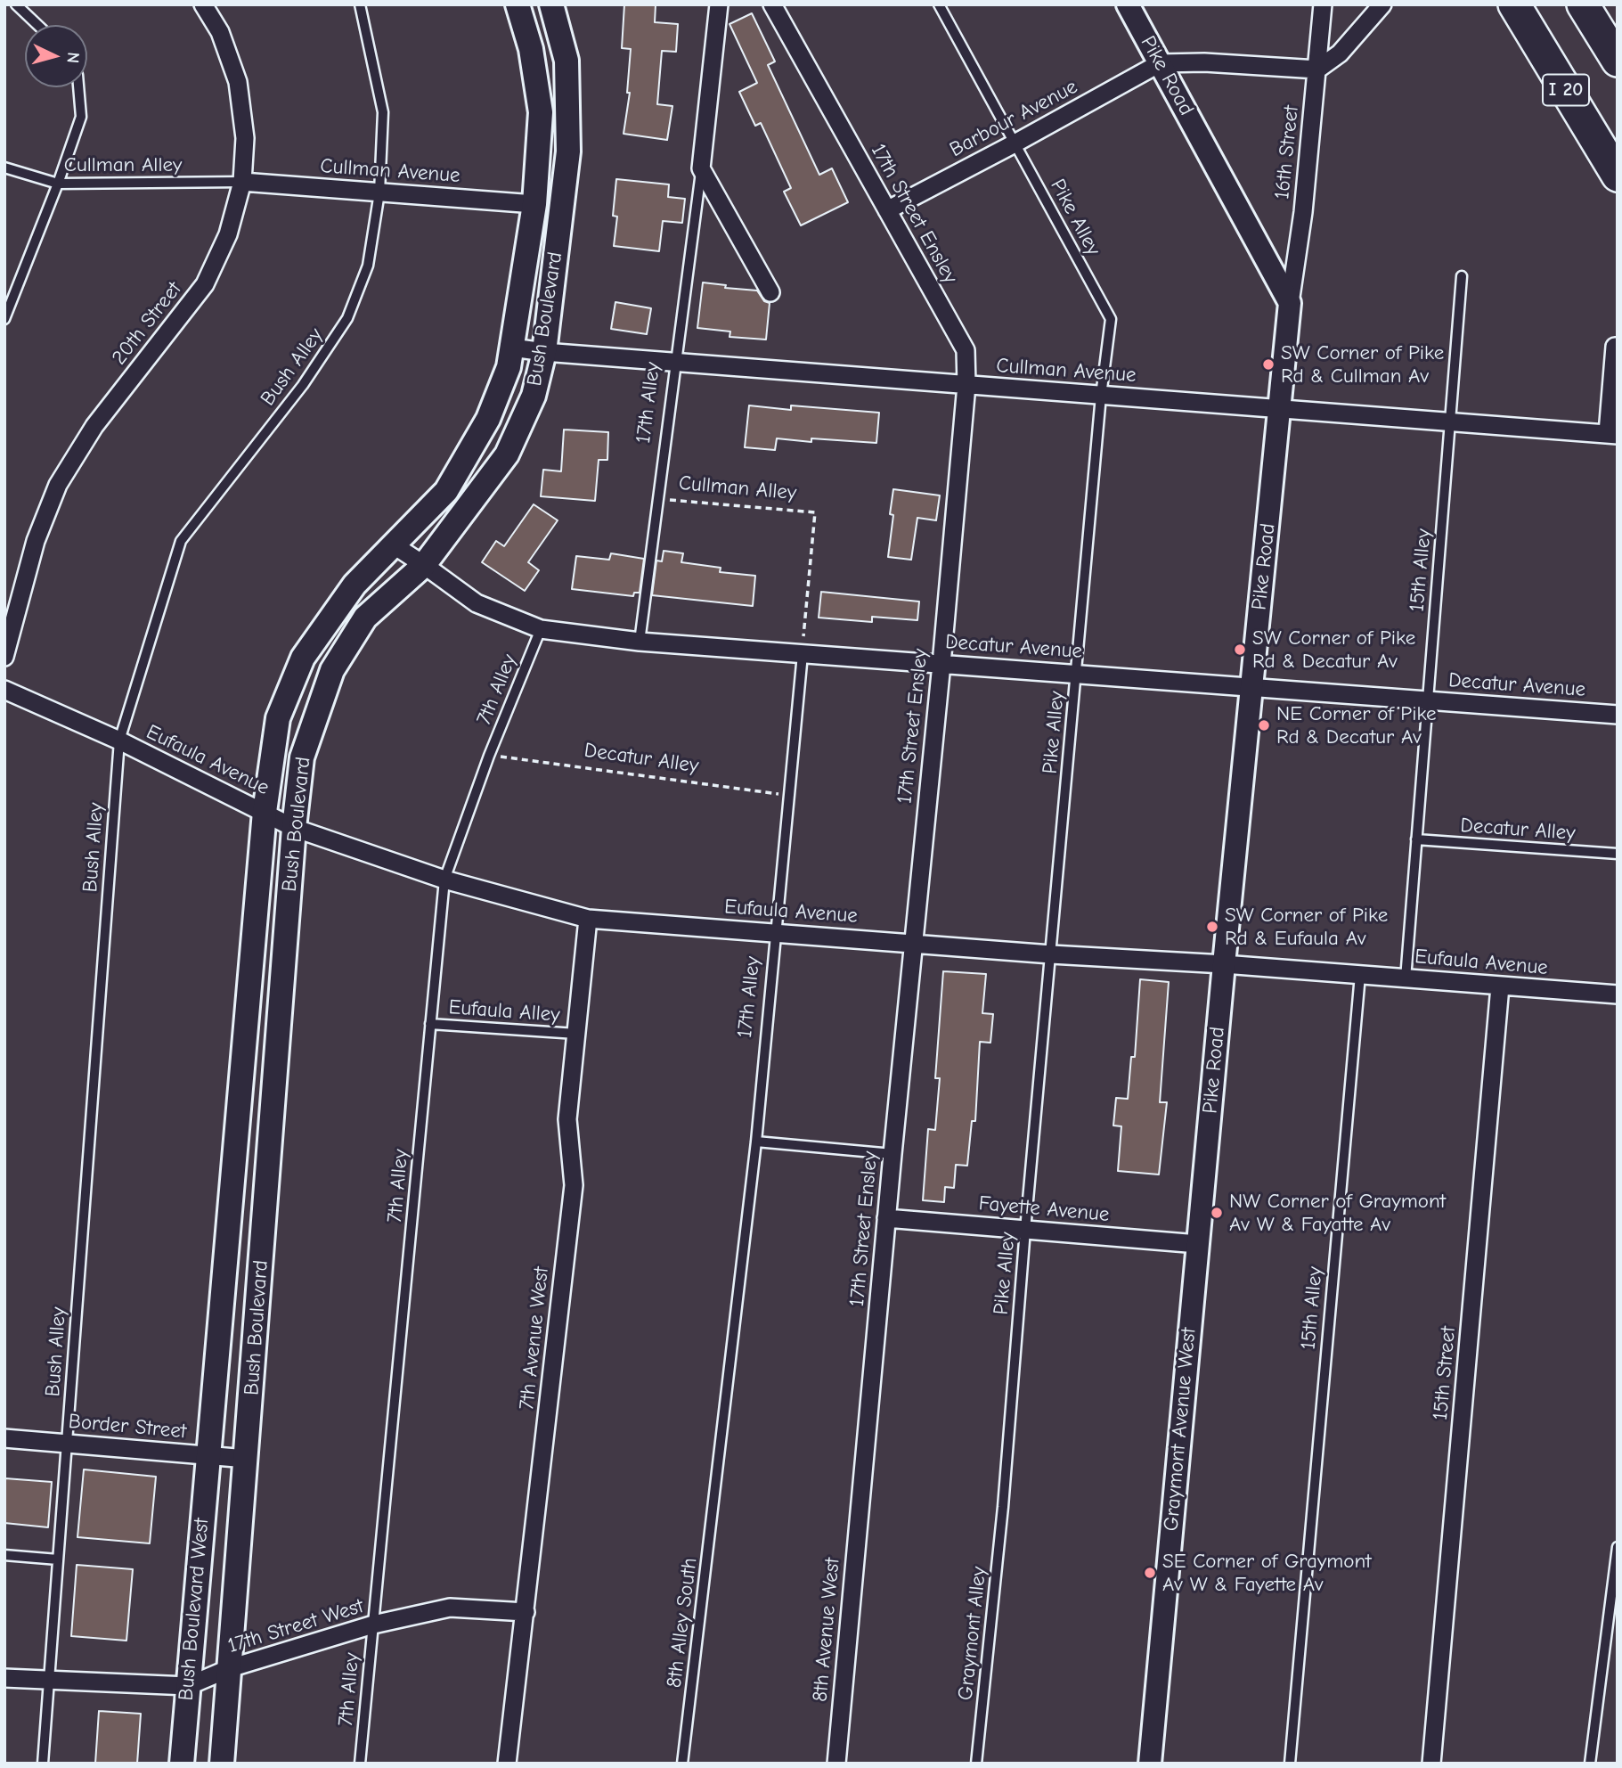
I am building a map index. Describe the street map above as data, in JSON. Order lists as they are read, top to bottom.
{
  "streets": {
    "highway": ["I 20"],
    "main road": ["Bush Boulevard", "Bush Boulevard West"],
    "street": [
      "Pike Road",
      "Barbour Avenue",
      "16th Street",
      "Cullman Avenue",
      "17th Street Ensley",
      "20th Street",
      "17th Alley",
      "Decatur Avenue",
      "Eufaula Avenue",
      "Fayette Avenue",
      "7th Avenue West",
      "15th Street",
      "Border Street",
      "Graymont Avenue West",
      "17th Street West",
      "8th Avenue West"
    ],
    "lane": [
      "Cullman Alley",
      "Pike Alley",
      "Bush Alley",
      "15th Alley",
      "7th Alley",
      "Decatur Alley",
      "Eufaula Alley",
      "8th Alley South",
      "Graymont Alley"
    ]
  },
  "crossings": [
    ["Pike Road", "Barbour Avenue"],
    ["Pike Road", "16th Street"],
    ["Pike Road", "Cullman Avenue"],
    ["Pike Road", "Decatur Avenue"],
    ["Pike Road", "Eufaula Avenue"],
    ["Pike Road", "Fayette Avenue"],
    ["Pike Road", "Graymont Avenue West"],
    ["Barbour Avenue", "17th Street Ensley"],
    ["Barbour Avenue", "Pike Alley"],
    ["Cullman Alley", "Cullman Avenue"],
    ["Cullman Alley", "20th Street"],
    ["Cullman Alley", "17th Alley"],
    ["Cullman Alley", "Decatur Avenue"],
    ["Cullman Avenue", "17th Street Ensley"],
    ["Cullman Avenue", "Pike Alley"],
    ["Cullman Avenue", "Bush Boulevard"],
    ["Cullman Avenue", "20th Street"],
    ["Cullman Avenue", "Bush Alley"],
    ["Cullman Avenue", "17th Alley"],
    ["Cullman Avenue", "15th Alley"],
    ["17th Street Ensley", "Decatur Avenue"],
    ["17th Street Ensley", "Eufaula Avenue"],
    ["17th Street Ensley", "Fayette Avenue"],
    ["17th Street Ensley", "8th Avenue West"],
    ["Pike Alley", "Decatur Avenue"],
    ["Pike Alley", "Eufaula Avenue"],
    ["Pike Alley", "Fayette Avenue"],
    ["Pike Alley", "Graymont Alley"],
    ["Bush Boulevard", "Decatur Avenue"],
    ["Bush Boulevard", "Eufaula Avenue"],
    ["Bush Boulevard", "Border Street"],
    ["Bush Boulevard", "Bush Boulevard West"],
    ["Bush Alley", "Eufaula Avenue"],
    ["Bush Alley", "Border Street"],
    ["Bush Alley", "17th Street West"],
    ["17th Alley", "Decatur Avenue"],
    ["17th Alley", "Decatur Alley"],
    ["17th Alley", "Eufaula Avenue"],
    ["17th Alley", "8th Alley South"],
    ["15th Alley", "Decatur Avenue"],
    ["15th Alley", "Decatur Alley"],
    ["15th Alley", "Eufaula Avenue"],
    ["Decatur Avenue", "7th Alley"],
    ["7th Alley", "Decatur Alley"],
    ["7th Alley", "Eufaula Avenue"],
    ["7th Alley", "Eufaula Alley"],
    ["7th Alley", "17th Street West"],
    ["Eufaula Avenue", "7th Avenue West"],
    ["Eufaula Avenue", "15th Street"],
    ["Eufaula Alley", "7th Avenue West"],
    ["Fayette Avenue", "Graymont Avenue West"],
    ["7th Avenue West", "17th Street West"],
    ["Border Street", "Bush Boulevard West"],
    ["Bush Boulevard West", "17th Street West"]
  ],
  "places": [
    "SW Corner of Pike Rd & Cullman Av",
    "SW Corner of Pike Rd & Decatur Av",
    "NE Corner of Pike Rd & Decatur Av",
    "SW Corner of Pike Rd & Eufaula Av",
    "NW Corner of Graymont Av W & Fayatte Av",
    "SE Corner of Graymont Av W & Fayette Av"
  ],
  "north": "right"
}
